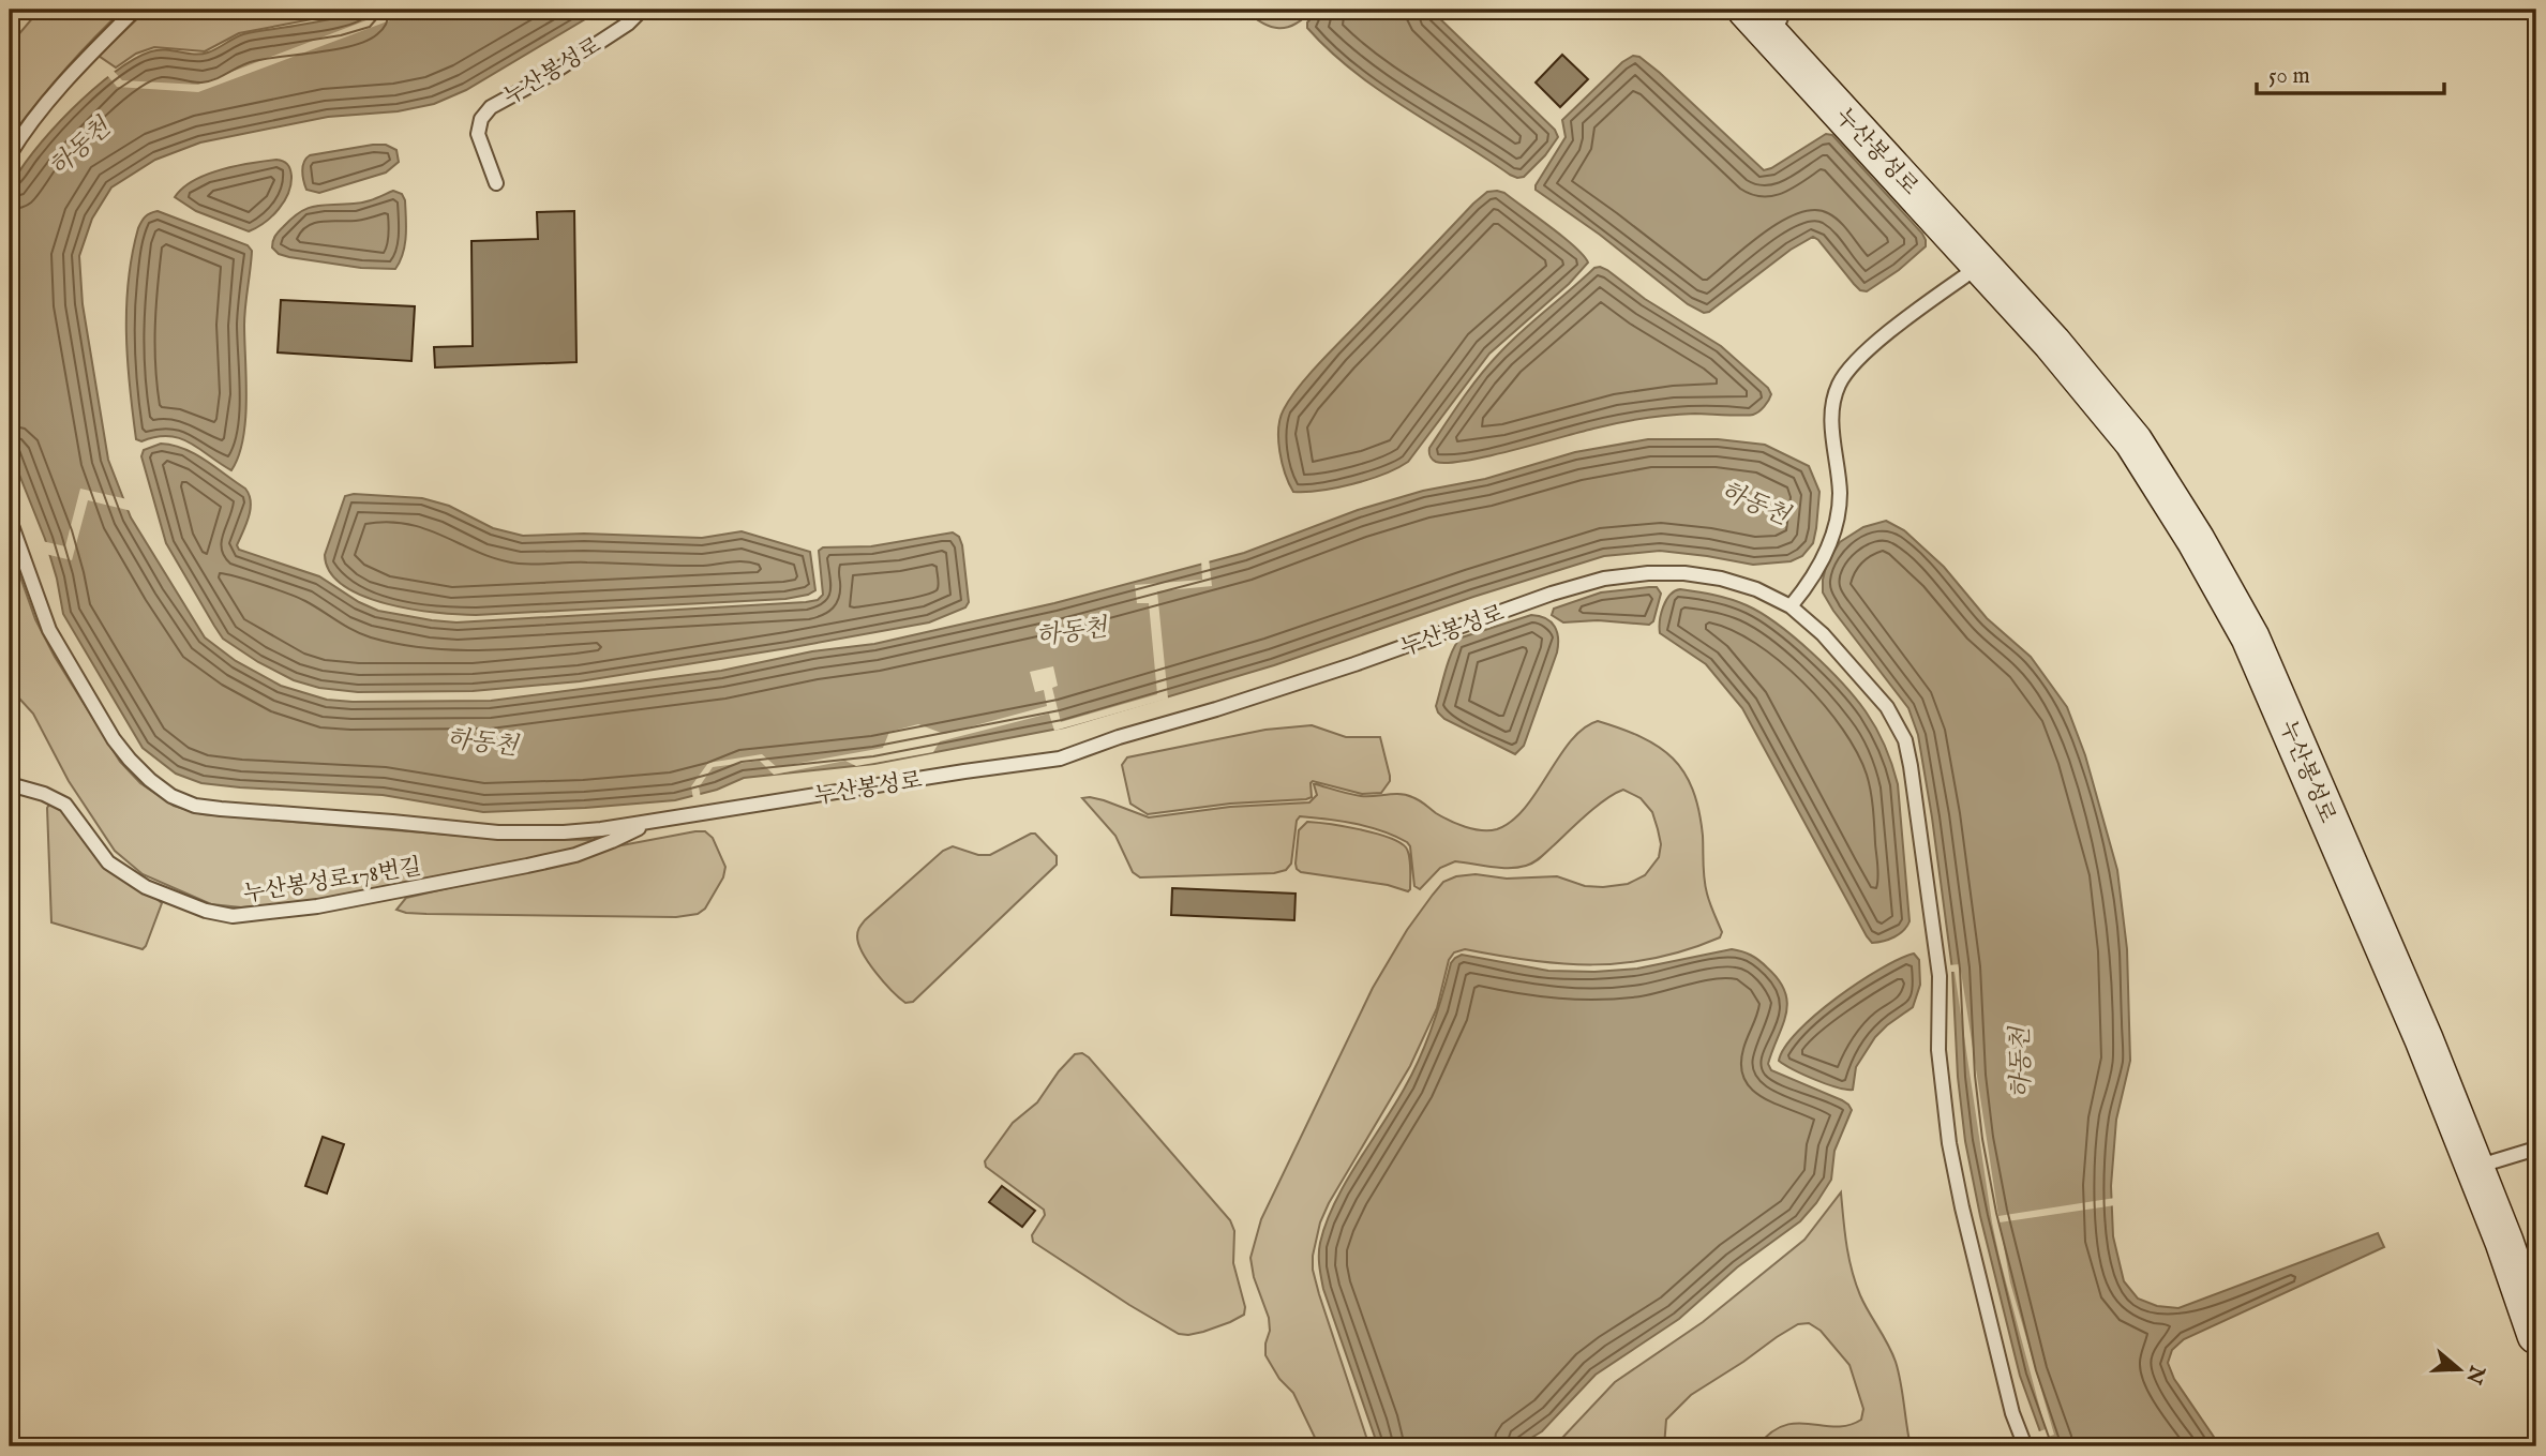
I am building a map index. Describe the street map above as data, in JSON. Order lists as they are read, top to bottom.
{
  "streets": {
    "street": ["누산봉성로"],
    "lane": ["누산봉성로178번길"]
  },
  "crossings": [
    ["누산봉성로", "누산봉성로178번길"]
  ],
  "water": ["하동천"],
  "scale_bar": "50 m",
  "north": "right"
}
